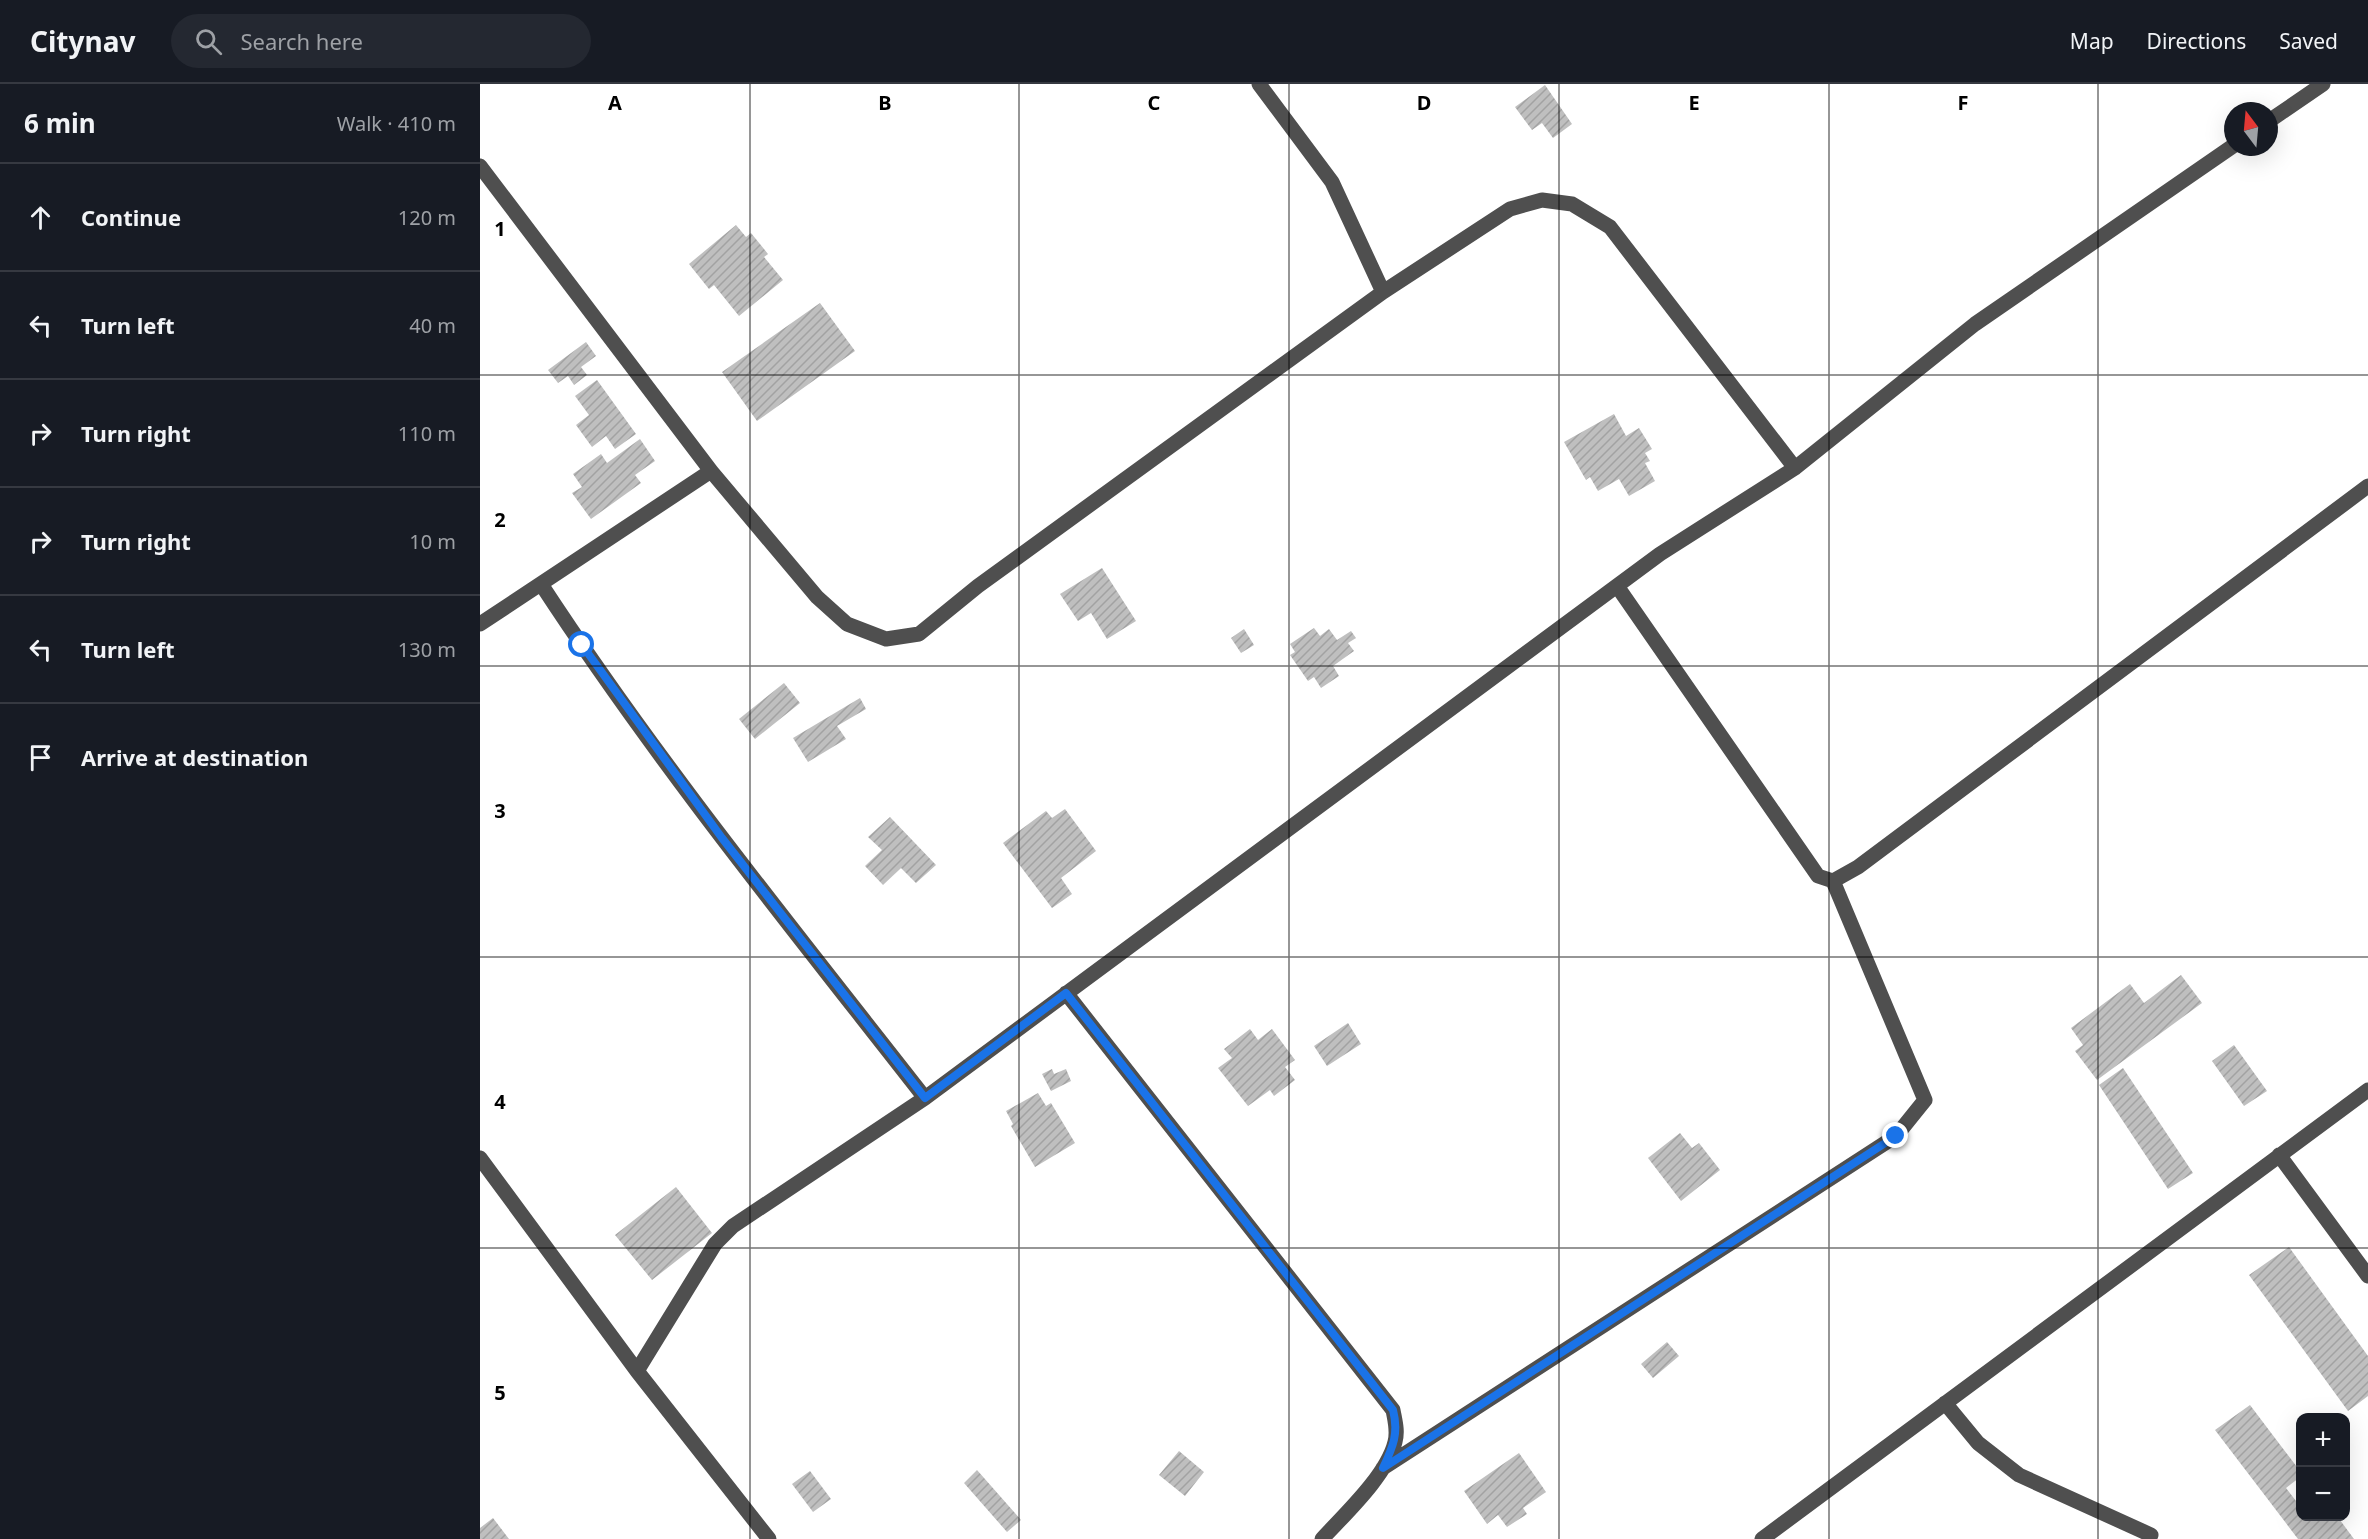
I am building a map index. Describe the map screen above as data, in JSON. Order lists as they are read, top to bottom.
{
  "north": "top",
  "page": {
    "header": "Citynav",
    "search": "Search here",
    "nav": ["Map", "Directions", "Saved"],
    "heading": ["6 min", "Walk · 410 m"],
    "list": [
      ["Continue", "120 m"],
      ["Turn left", "40 m"],
      ["Turn right", "110 m"],
      ["Turn right", "10 m"],
      ["Turn left", "130 m"],
      "Arrive at destination"
    ],
    "map_buttons": ["+", "−"]
  },
  "grid": {
    "columns": [
      "A",
      "B",
      "C",
      "D",
      "E",
      "F"
    ],
    "rows": [
      "1",
      "2",
      "3",
      "4",
      "5"
    ]
  }
}
